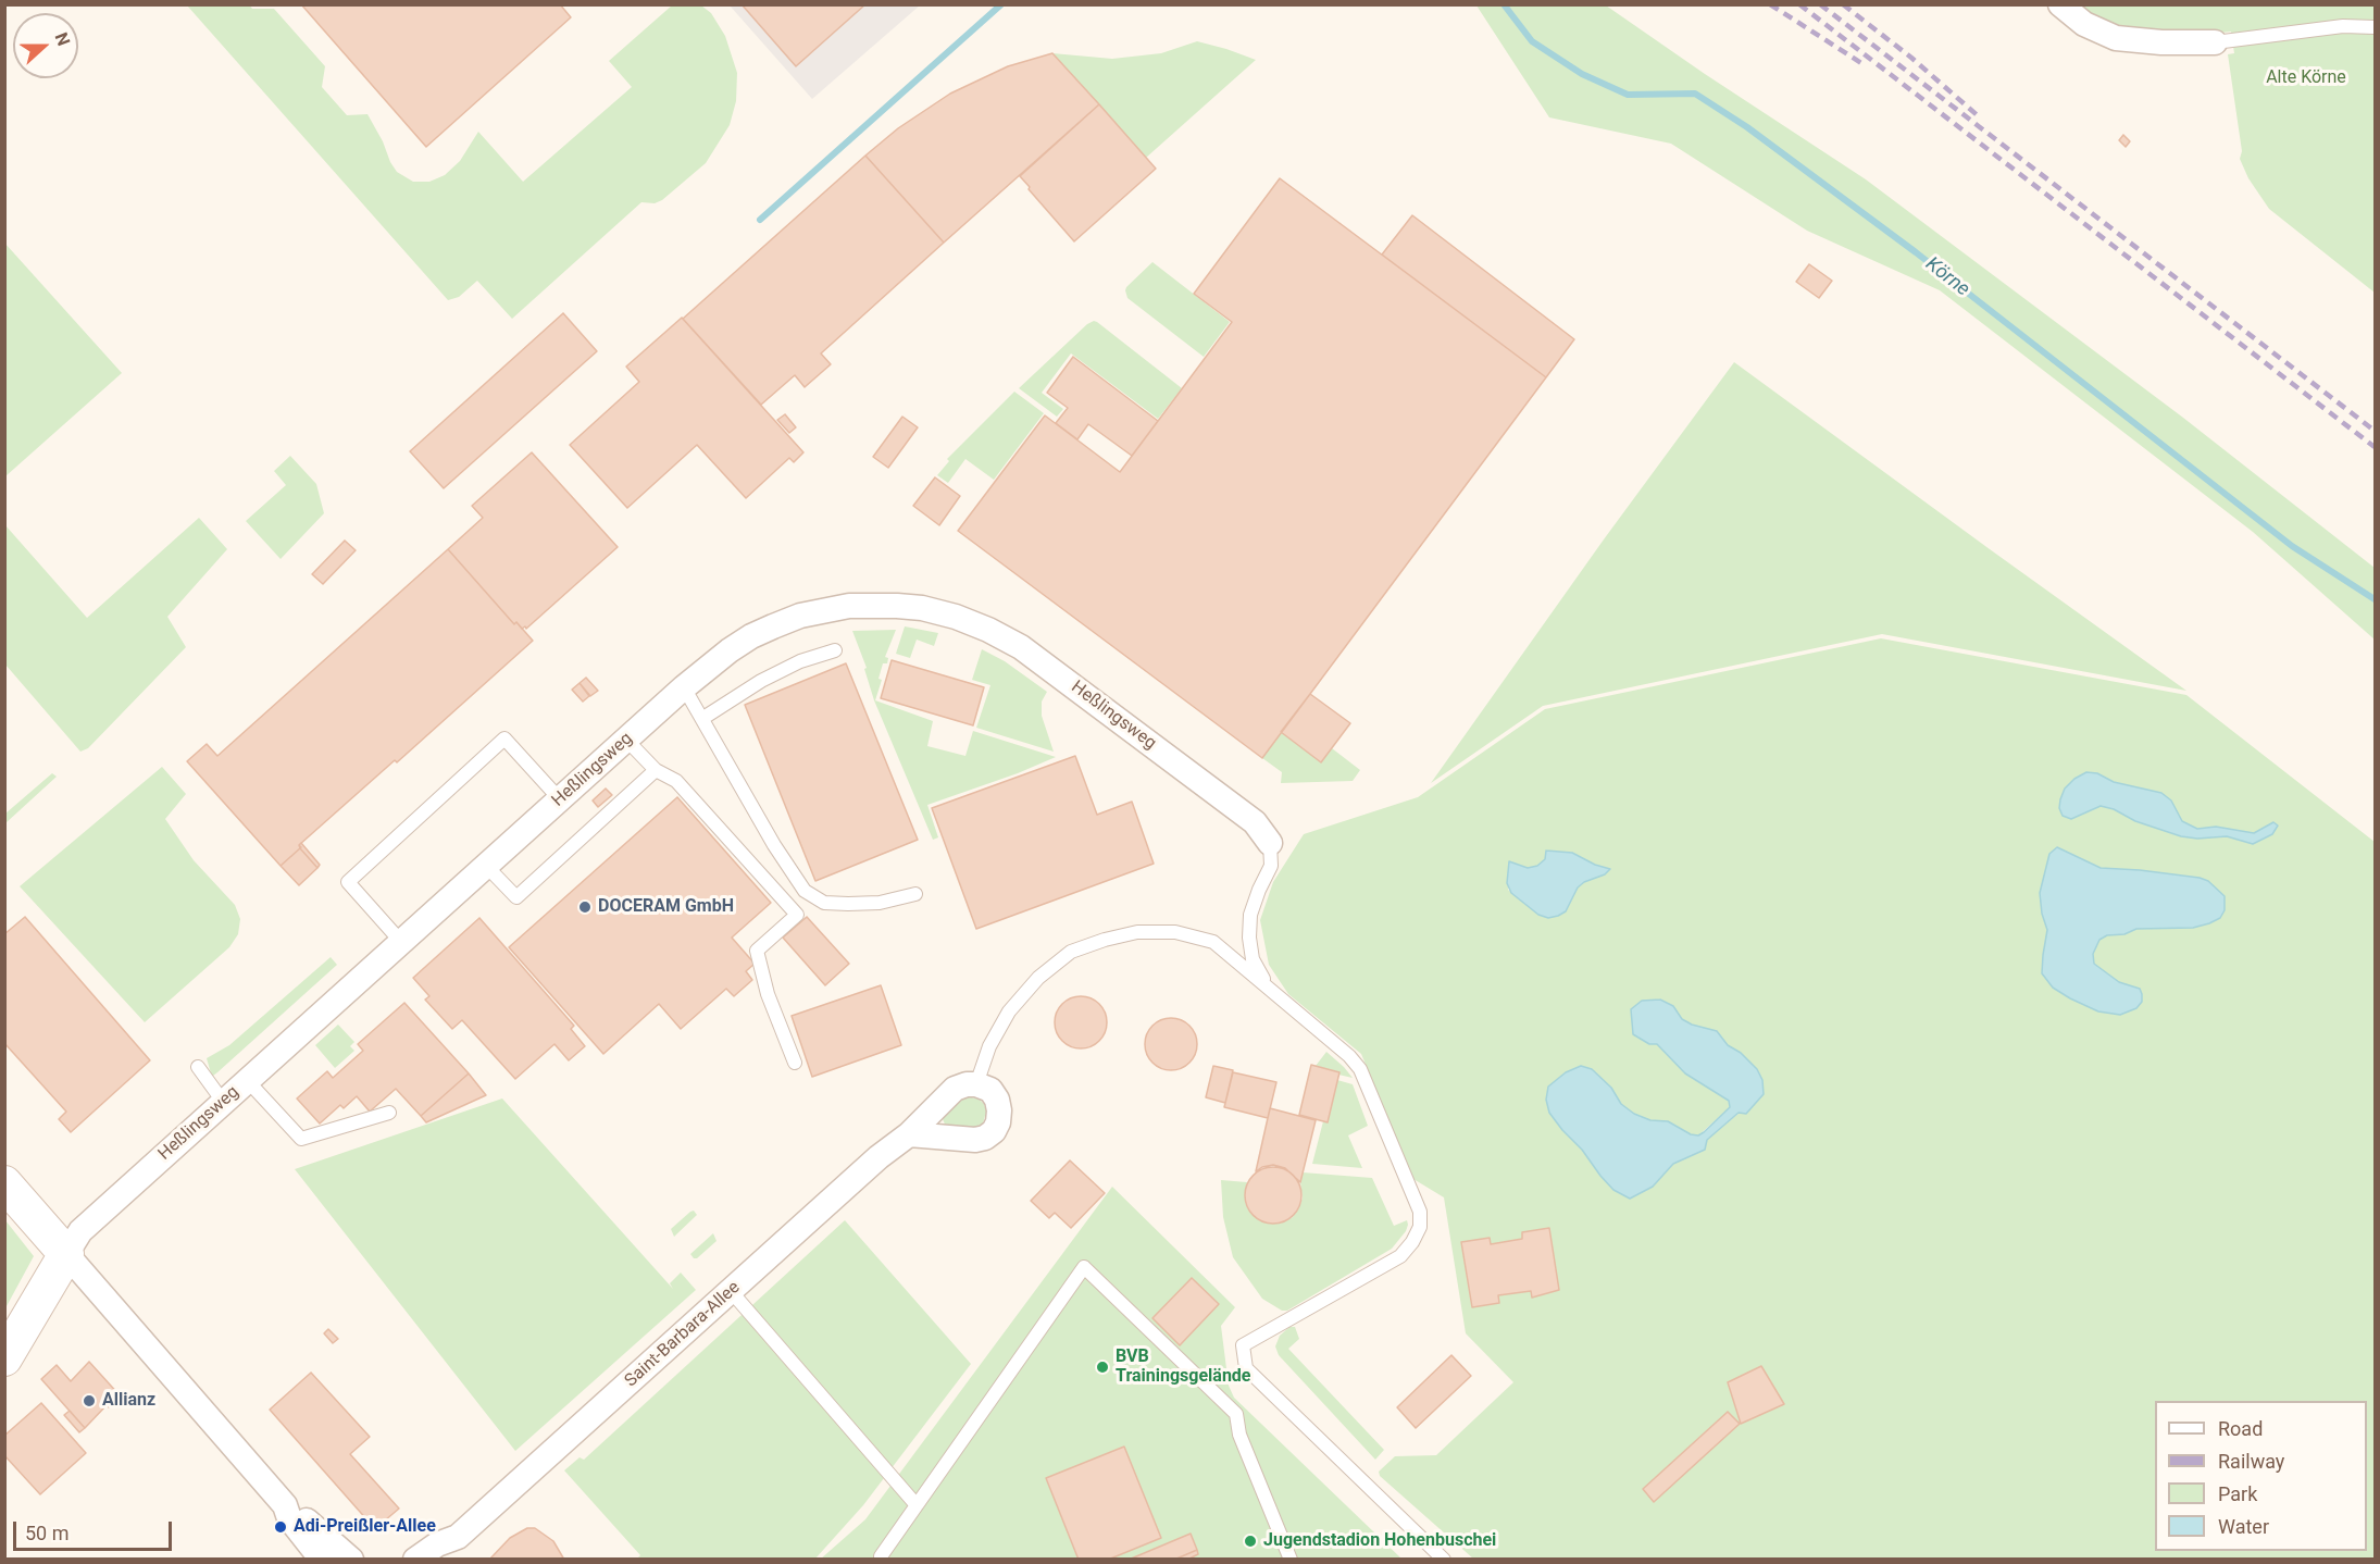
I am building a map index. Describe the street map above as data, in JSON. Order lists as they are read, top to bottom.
{
  "streets": {
    "street": ["Heßlingsweg", "Saint-Barbara-Allee"]
  },
  "water": ["Körne"],
  "parks": ["Alte Körne"],
  "places": [
    "DOCERAM GmbH",
    "BVB Trainingsgelände",
    "Allianz",
    "Adi-Preißler-Allee",
    "Jugendstadion Hohenbuschei"
  ],
  "legend": [
    "Road",
    "Railway",
    "Park",
    "Water"
  ],
  "scale_bar": "50 m",
  "north": "right"
}
